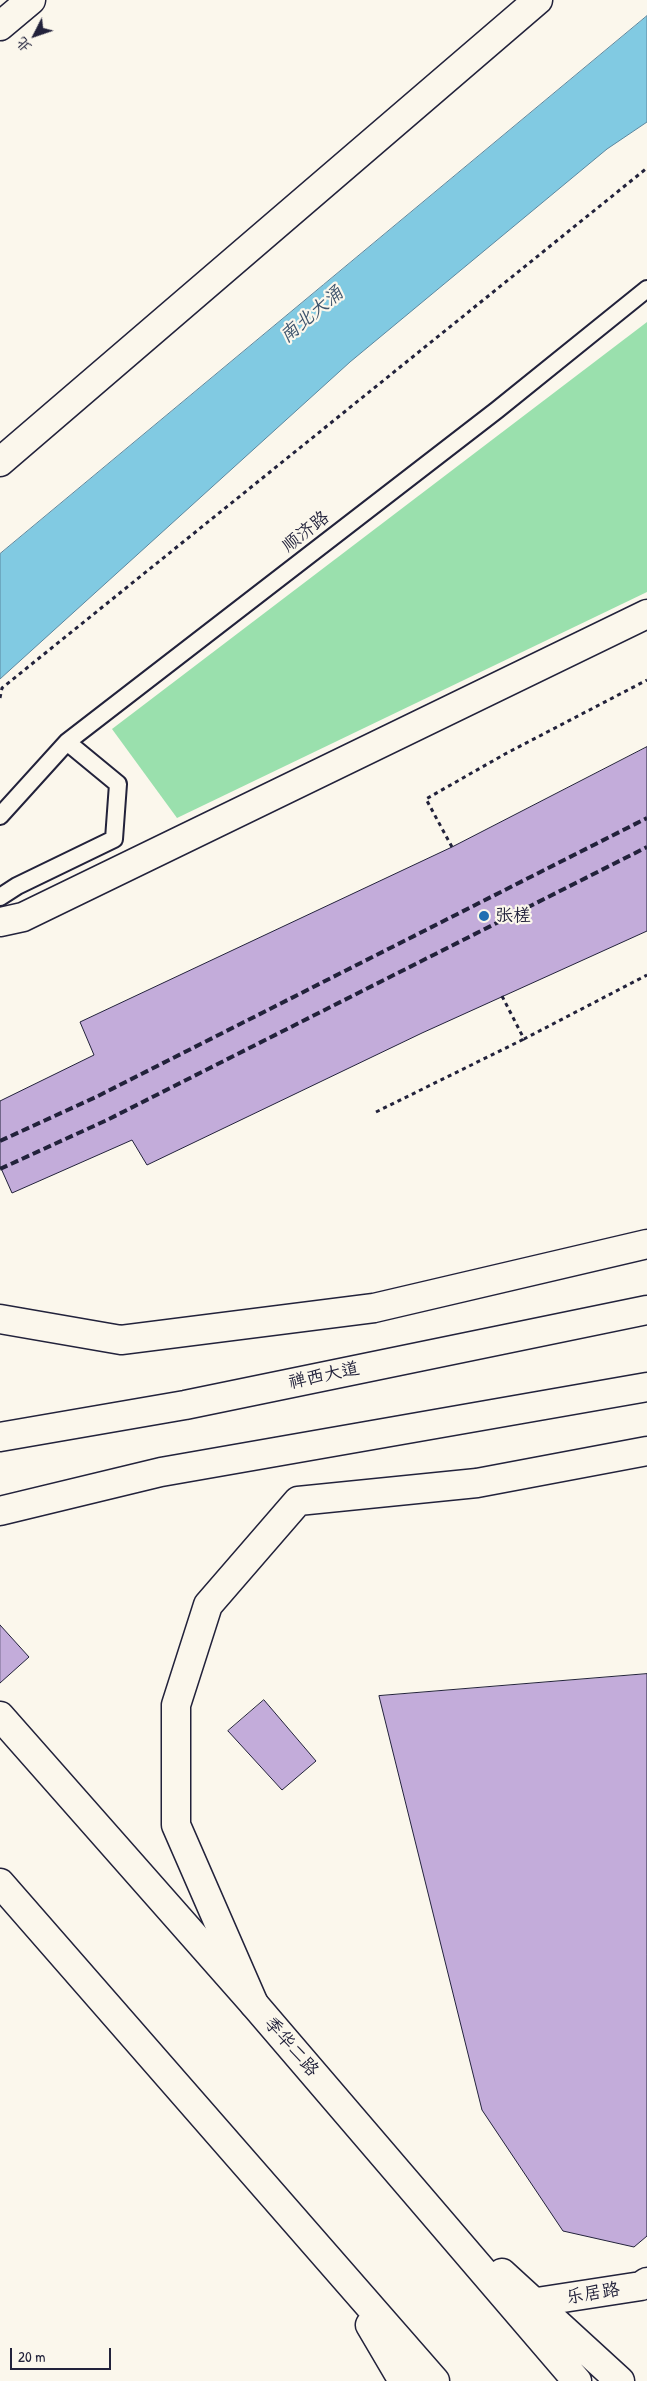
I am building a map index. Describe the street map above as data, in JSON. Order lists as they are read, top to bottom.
{
  "streets": {
    "main road": ["禅西大道", "季华二路", "乐居路"],
    "lane": ["顺济路"]
  },
  "water": ["南北大涌"],
  "places": ["张槎"],
  "scale_bar": "20 m",
  "north": "bottom left"
}
